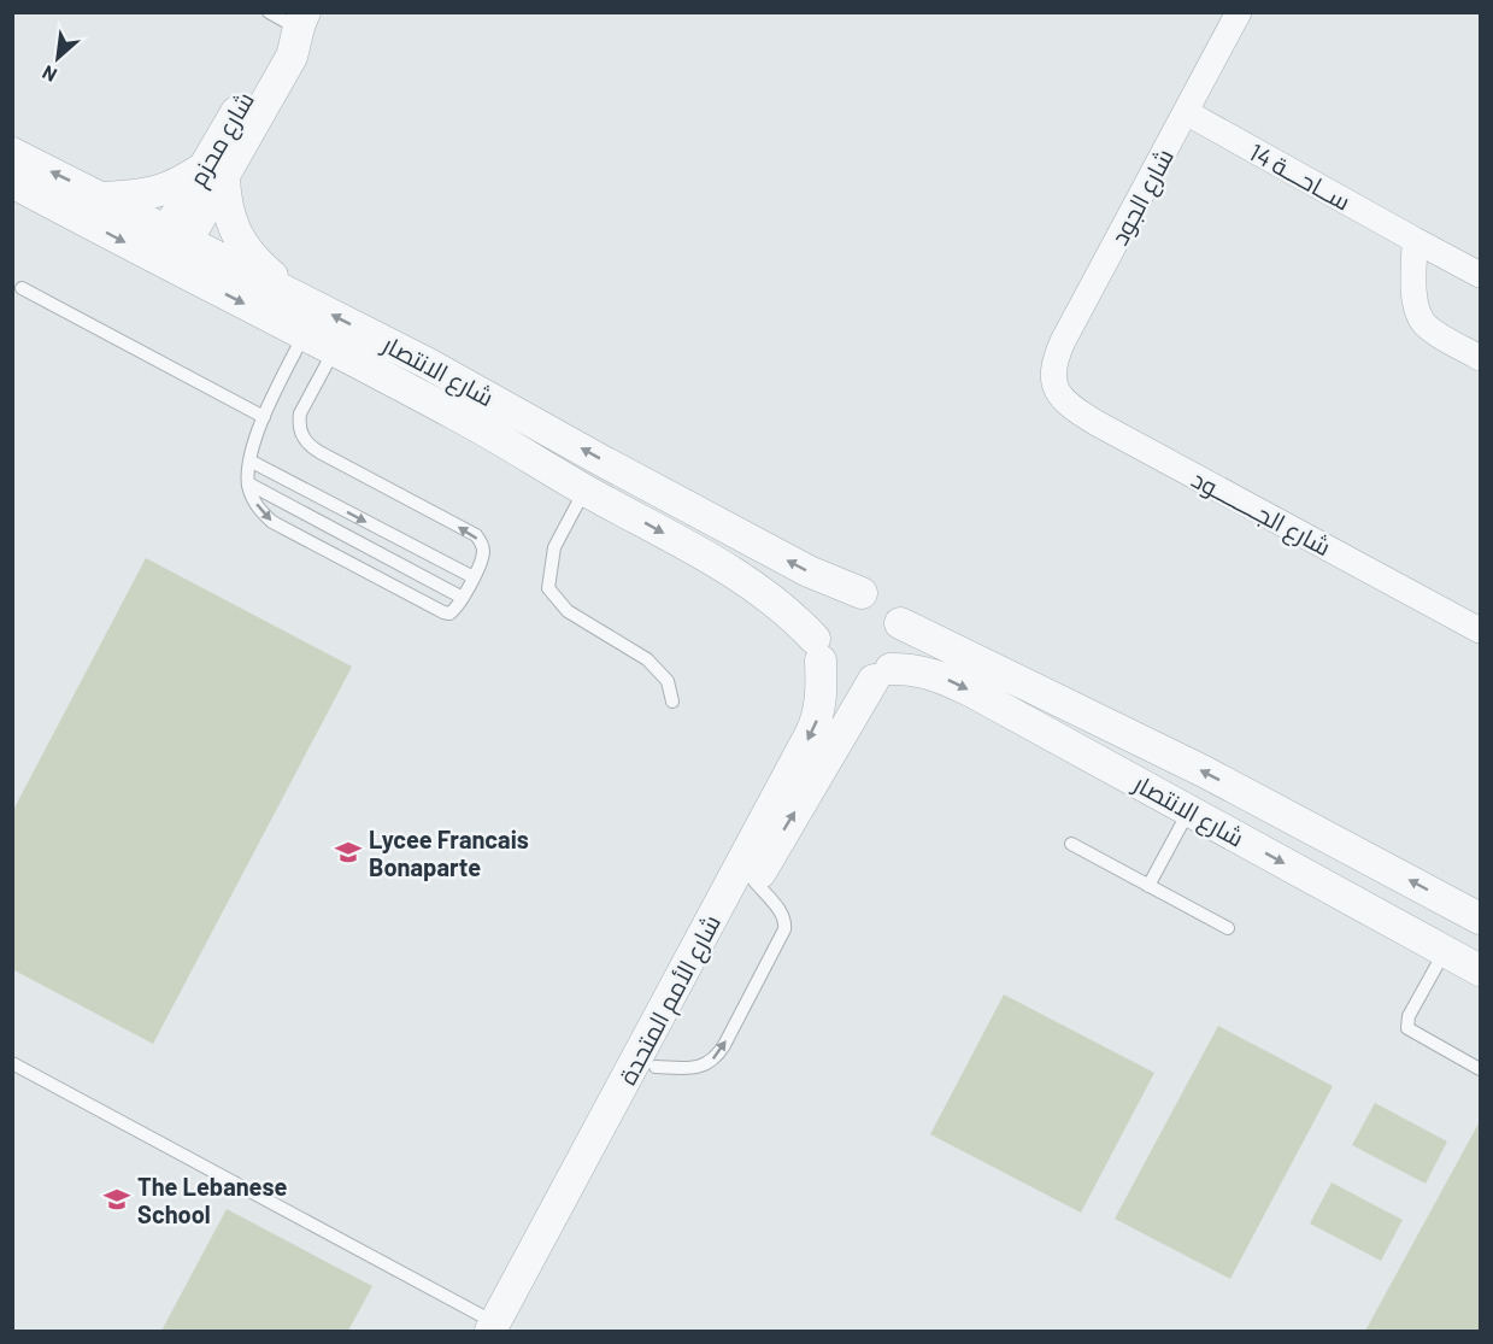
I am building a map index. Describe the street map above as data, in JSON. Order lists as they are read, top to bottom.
{
  "streets": {
    "street": [
      "شارع محزم",
      "ســاحـــة 14",
      "شارع الجود",
      "شارع الانتصار",
      "شارع الجــــــــود",
      "شارع الأمم المتحدة"
    ]
  },
  "crossings": [
    ["شارع محزم", "شارع الانتصار"],
    ["ســاحـــة 14", "شارع الجود"],
    ["شارع الجود", "شارع الجــــــــود"],
    ["شارع الانتصار", "شارع الأمم المتحدة"]
  ],
  "places": {
    "school or university": ["Lycee Francais Bonaparte", "The Lebanese School"]
  },
  "north": "bottom left"
}
